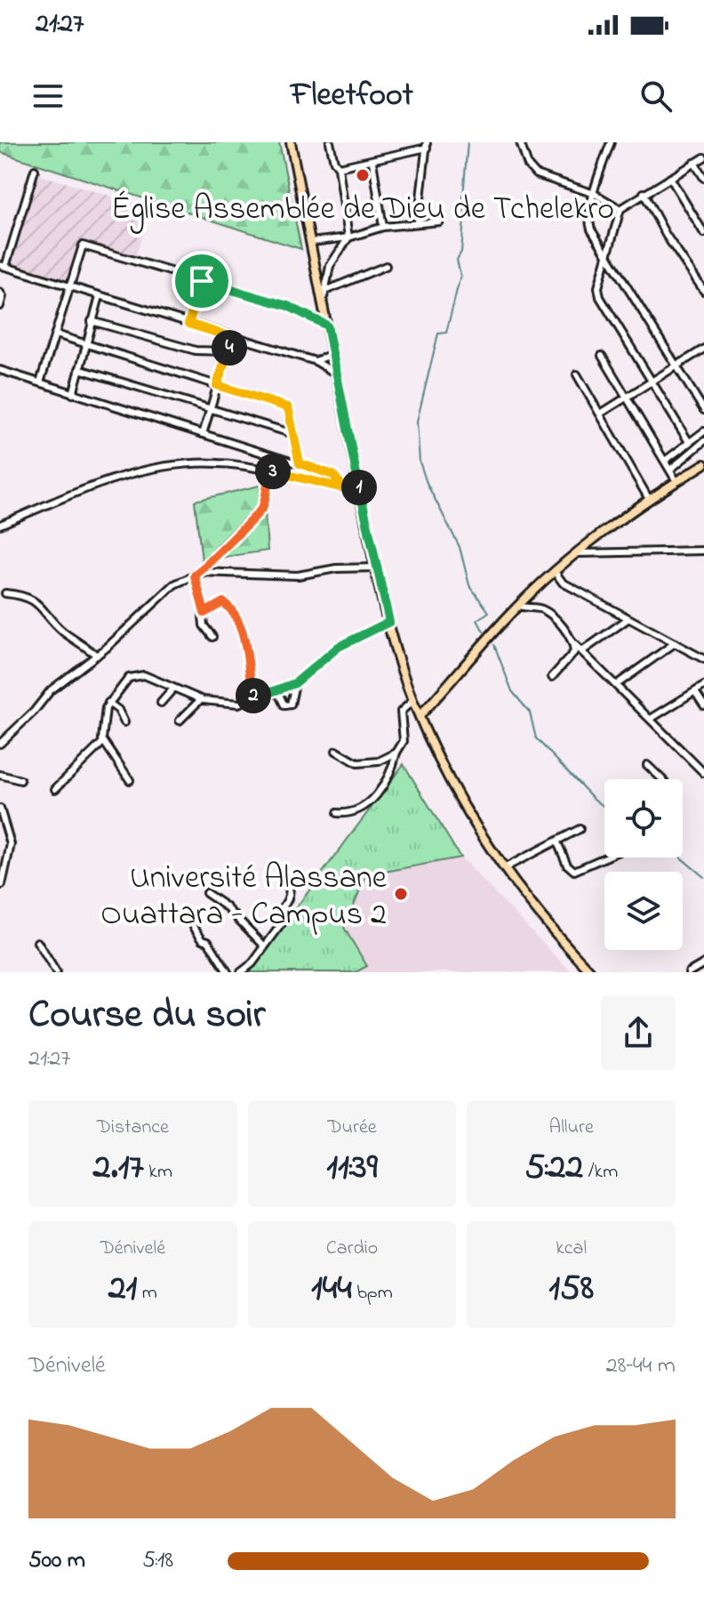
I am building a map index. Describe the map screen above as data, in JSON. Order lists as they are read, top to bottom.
{
  "places": ["Église Assemblée de Dieu de Tchelekro", "Université Alassane Ouattara - Campus 2"],
  "page": {
    "status": "21:27",
    "header": "Fleetfoot",
    "pins": [
      "4",
      "3",
      "1",
      "2"
    ],
    "heading": ["Course du soir", "21:27"],
    "stats": [
      ["Distance", "2.17 km"],
      ["Durée", "11:39"],
      ["Allure", "5:22 /km"],
      ["Dénivelé", "21 m"],
      ["Cardio", "144 bpm"],
      ["kcal", "158"]
    ],
    "chart": ["Dénivelé", "28–44 m"],
    "list": [
      {
        "name": "500 m",
        "note": "5:18"
      }
    ]
  }
}
